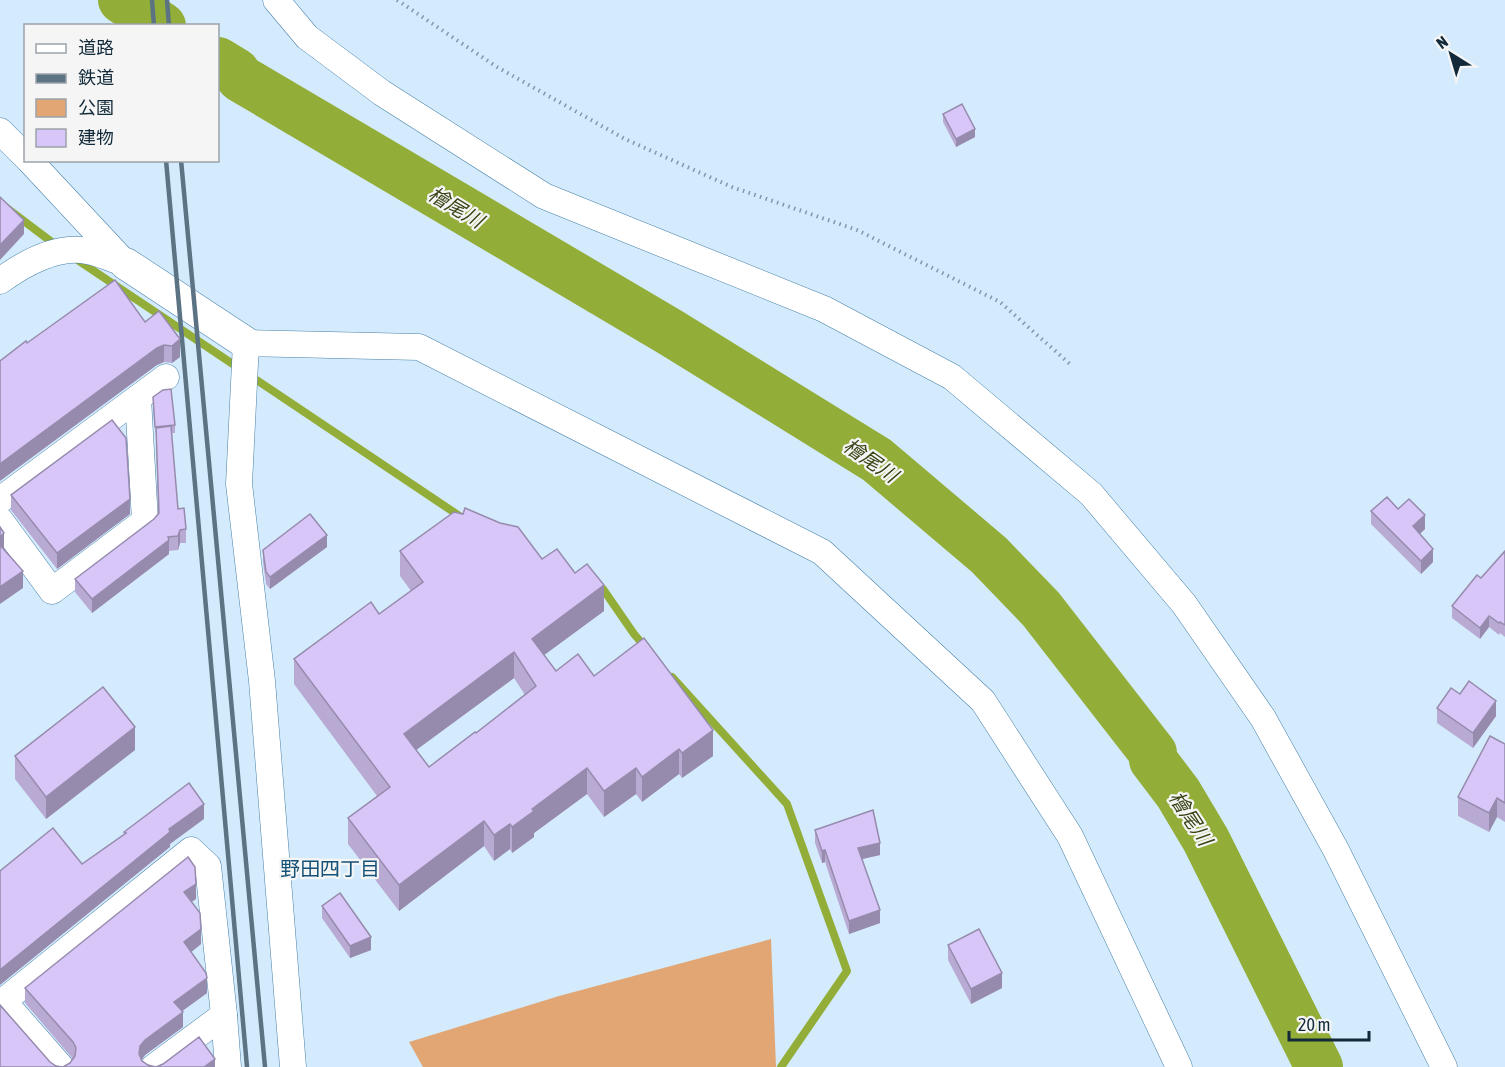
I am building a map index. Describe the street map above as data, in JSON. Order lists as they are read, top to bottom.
{
  "districts": ["野田四丁目"],
  "water": ["檜尾川"],
  "legend": [
    "道路",
    "鉄道",
    "公園",
    "建物"
  ],
  "scale_bar": "20 m",
  "north": "top left"
}
